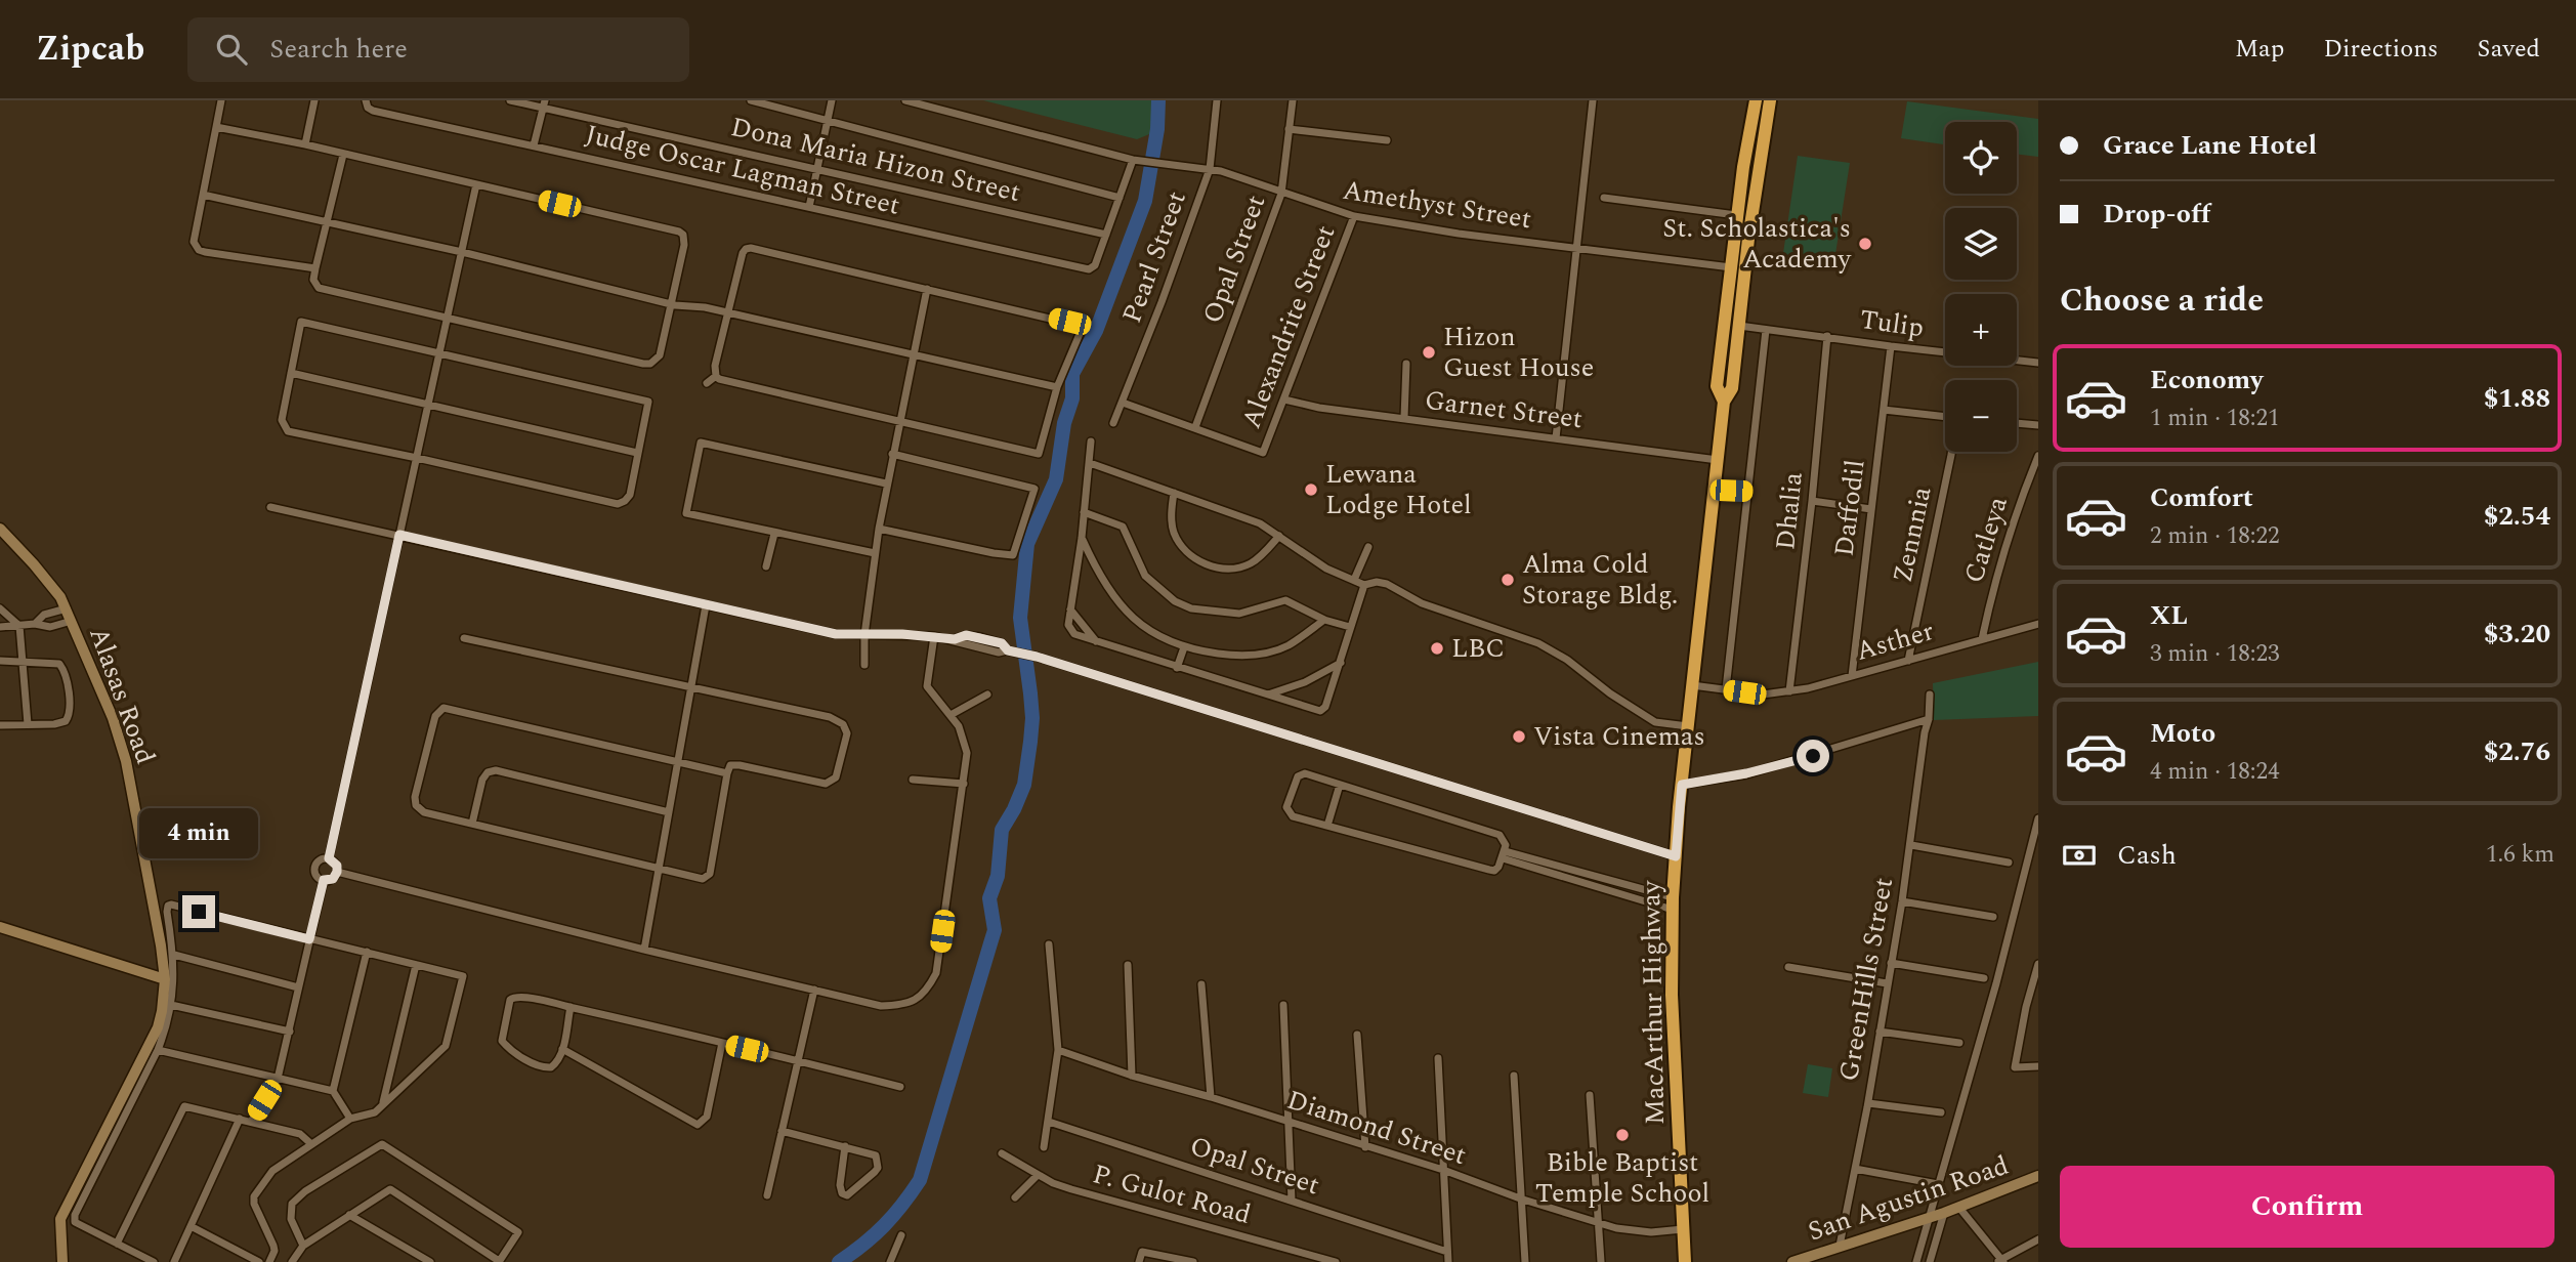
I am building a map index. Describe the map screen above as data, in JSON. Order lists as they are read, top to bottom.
{
  "streets": {
    "highway": ["MacArthur Highway"],
    "street": [
      "Dona Maria Hizon Street",
      "Judge Oscar Lagman Street",
      "Amethyst Street",
      "Pearl Street",
      "Opal Street",
      "Tulip",
      "Alexandrite Street",
      "Garnet Street",
      "Daffodil",
      "Dhalia",
      "Zennnia",
      "Catleya",
      "Asther",
      "Alasas Road",
      "GreenHills Street",
      "Diamond Street",
      "P. Gulot Road",
      "San Agustin Road"
    ]
  },
  "crossings": [
    ["Dona Maria Hizon Street", "Judge Oscar Lagman Street"],
    ["Amethyst Street", "Pearl Street"],
    ["Amethyst Street", "Opal Street"],
    ["Amethyst Street", "Alexandrite Street"],
    ["Amethyst Street", "MacArthur Highway"],
    ["Opal Street", "Alexandrite Street"],
    ["Tulip", "Daffodil"],
    ["Tulip", "Dhalia"],
    ["Tulip", "MacArthur Highway"],
    ["Alexandrite Street", "Garnet Street"],
    ["Garnet Street", "MacArthur Highway"],
    ["Daffodil", "Asther"],
    ["Dhalia", "Asther"],
    ["Zennnia", "Asther"],
    ["Catleya", "Asther"],
    ["Asther", "MacArthur Highway"],
    ["GreenHills Street", "San Agustin Road"],
    ["MacArthur Highway", "Diamond Street"]
  ],
  "places": [
    "St. Scholastica's Academy",
    "Hizon Guest House",
    "Lewana Lodge Hotel",
    "Alma Cold Storage Bldg.",
    "LBC",
    "Vista Cinemas",
    "Bible Baptist Temple School"
  ],
  "page": {
    "header": "Zipcab",
    "search": "Search here",
    "nav": ["Map", "Directions", "Saved"],
    "banner": ["Grace Lane Hotel", "Drop-off"],
    "map_buttons": ["+", "−"],
    "heading": "Choose a ride",
    "list": [
      {
        "name": "Economy",
        "note": "1 min · 18:21",
        "value": "$1.88"
      },
      {
        "name": "Comfort",
        "note": "2 min · 18:22",
        "value": "$2.54"
      },
      {
        "name": "XL",
        "note": "3 min · 18:23",
        "value": "$3.20"
      },
      {
        "name": "Moto",
        "note": "4 min · 18:24",
        "value": "$2.76"
      }
    ],
    "bubble": "4 min",
    "pay": ["Cash", "1.6 km"],
    "buttons": "Confirm"
  }
}
